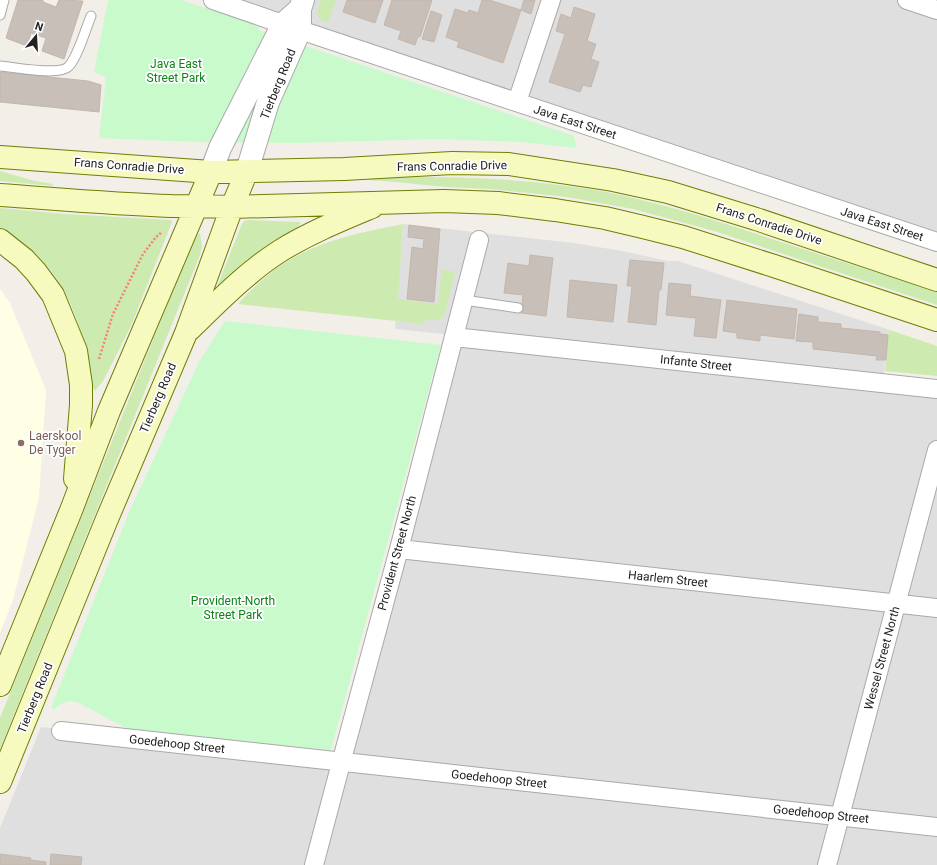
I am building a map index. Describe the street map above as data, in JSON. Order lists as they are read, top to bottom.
{
  "streets": {
    "main road": ["Tierberg Road", "Frans Conradie Drive"],
    "street": [
      "Java East Street",
      "Infante Street",
      "Provident Street North",
      "Haarlem Street",
      "Wessel Street North",
      "Goedehoop Street"
    ]
  },
  "crossings": [
    ["Tierberg Road", "Java East Street"],
    ["Tierberg Road", "Frans Conradie Drive"],
    ["Infante Street", "Provident Street North"],
    ["Provident Street North", "Haarlem Street"],
    ["Provident Street North", "Goedehoop Street"],
    ["Haarlem Street", "Wessel Street North"],
    ["Wessel Street North", "Goedehoop Street"]
  ],
  "parks": ["Java East Street Park", "Provident-North Street Park"],
  "places": ["Laerskool De Tyger"],
  "north": "top"
}
